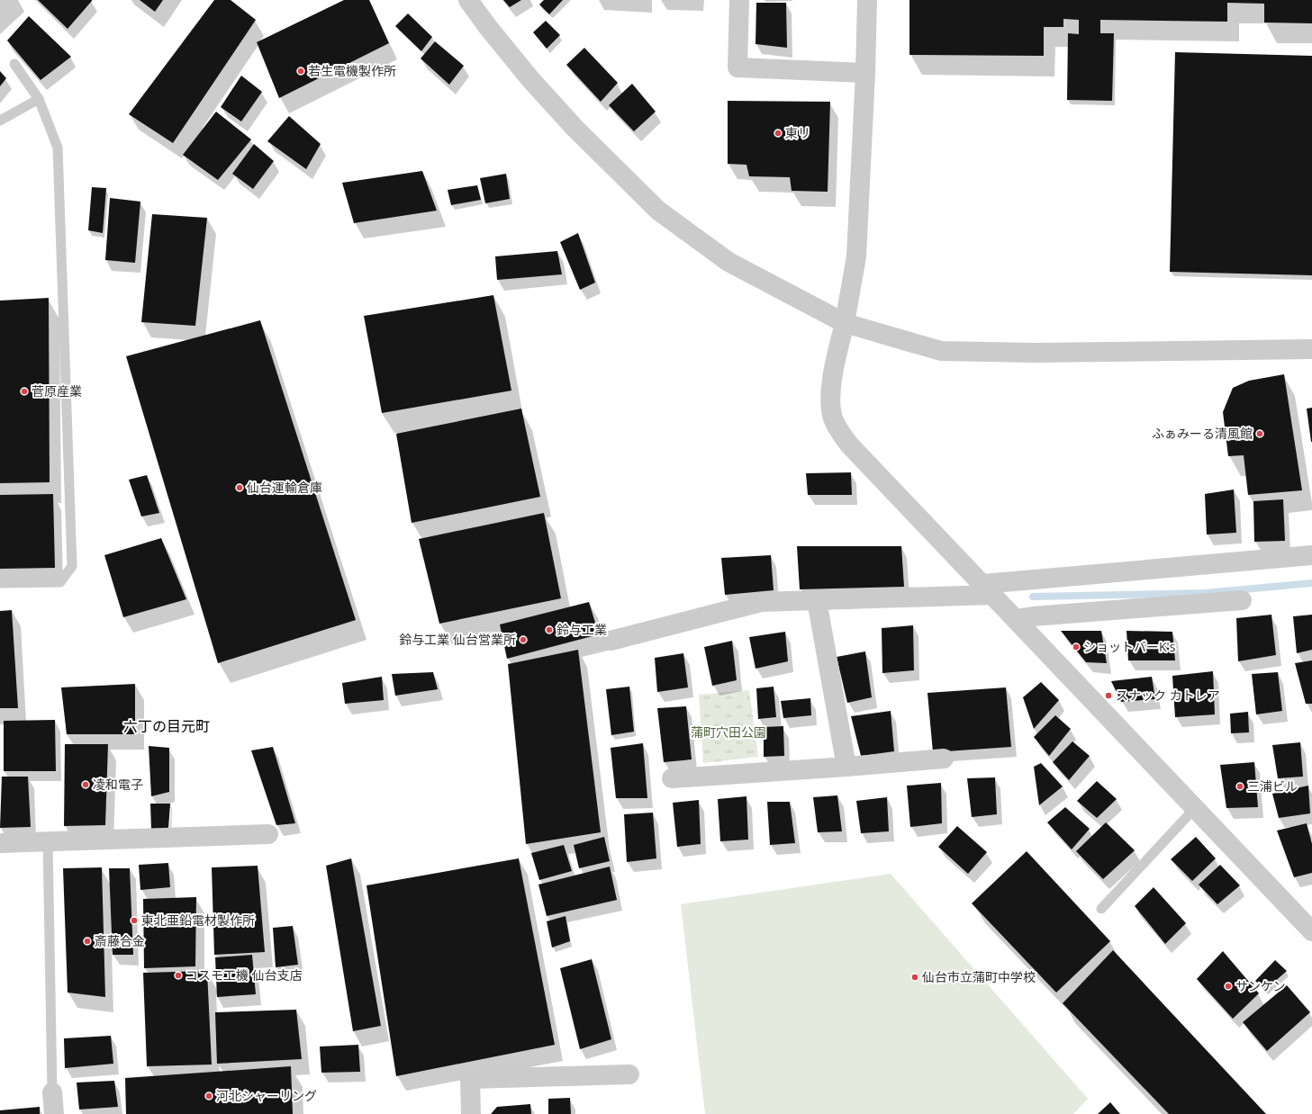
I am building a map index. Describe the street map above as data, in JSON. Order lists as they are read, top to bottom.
{
  "districts": ["六丁の目元町"],
  "parks": ["蒲町穴田公園"],
  "places": [
    "若生電機製作所",
    "東リ",
    "菅原産業",
    "ふぁみーる清風館",
    "仙台運輸倉庫",
    "鈴与工業",
    "鈴与工業 仙台営業所",
    "ショットバーK's",
    "スナック カトレア",
    "凌和電子",
    "三浦ビル",
    "東北亜鉛電材製作所",
    "斎藤合金",
    "コスモ工機 仙台支店",
    "仙台市立蒲町中学校",
    "サンケン",
    "河北シャーリング"
  ]
}
